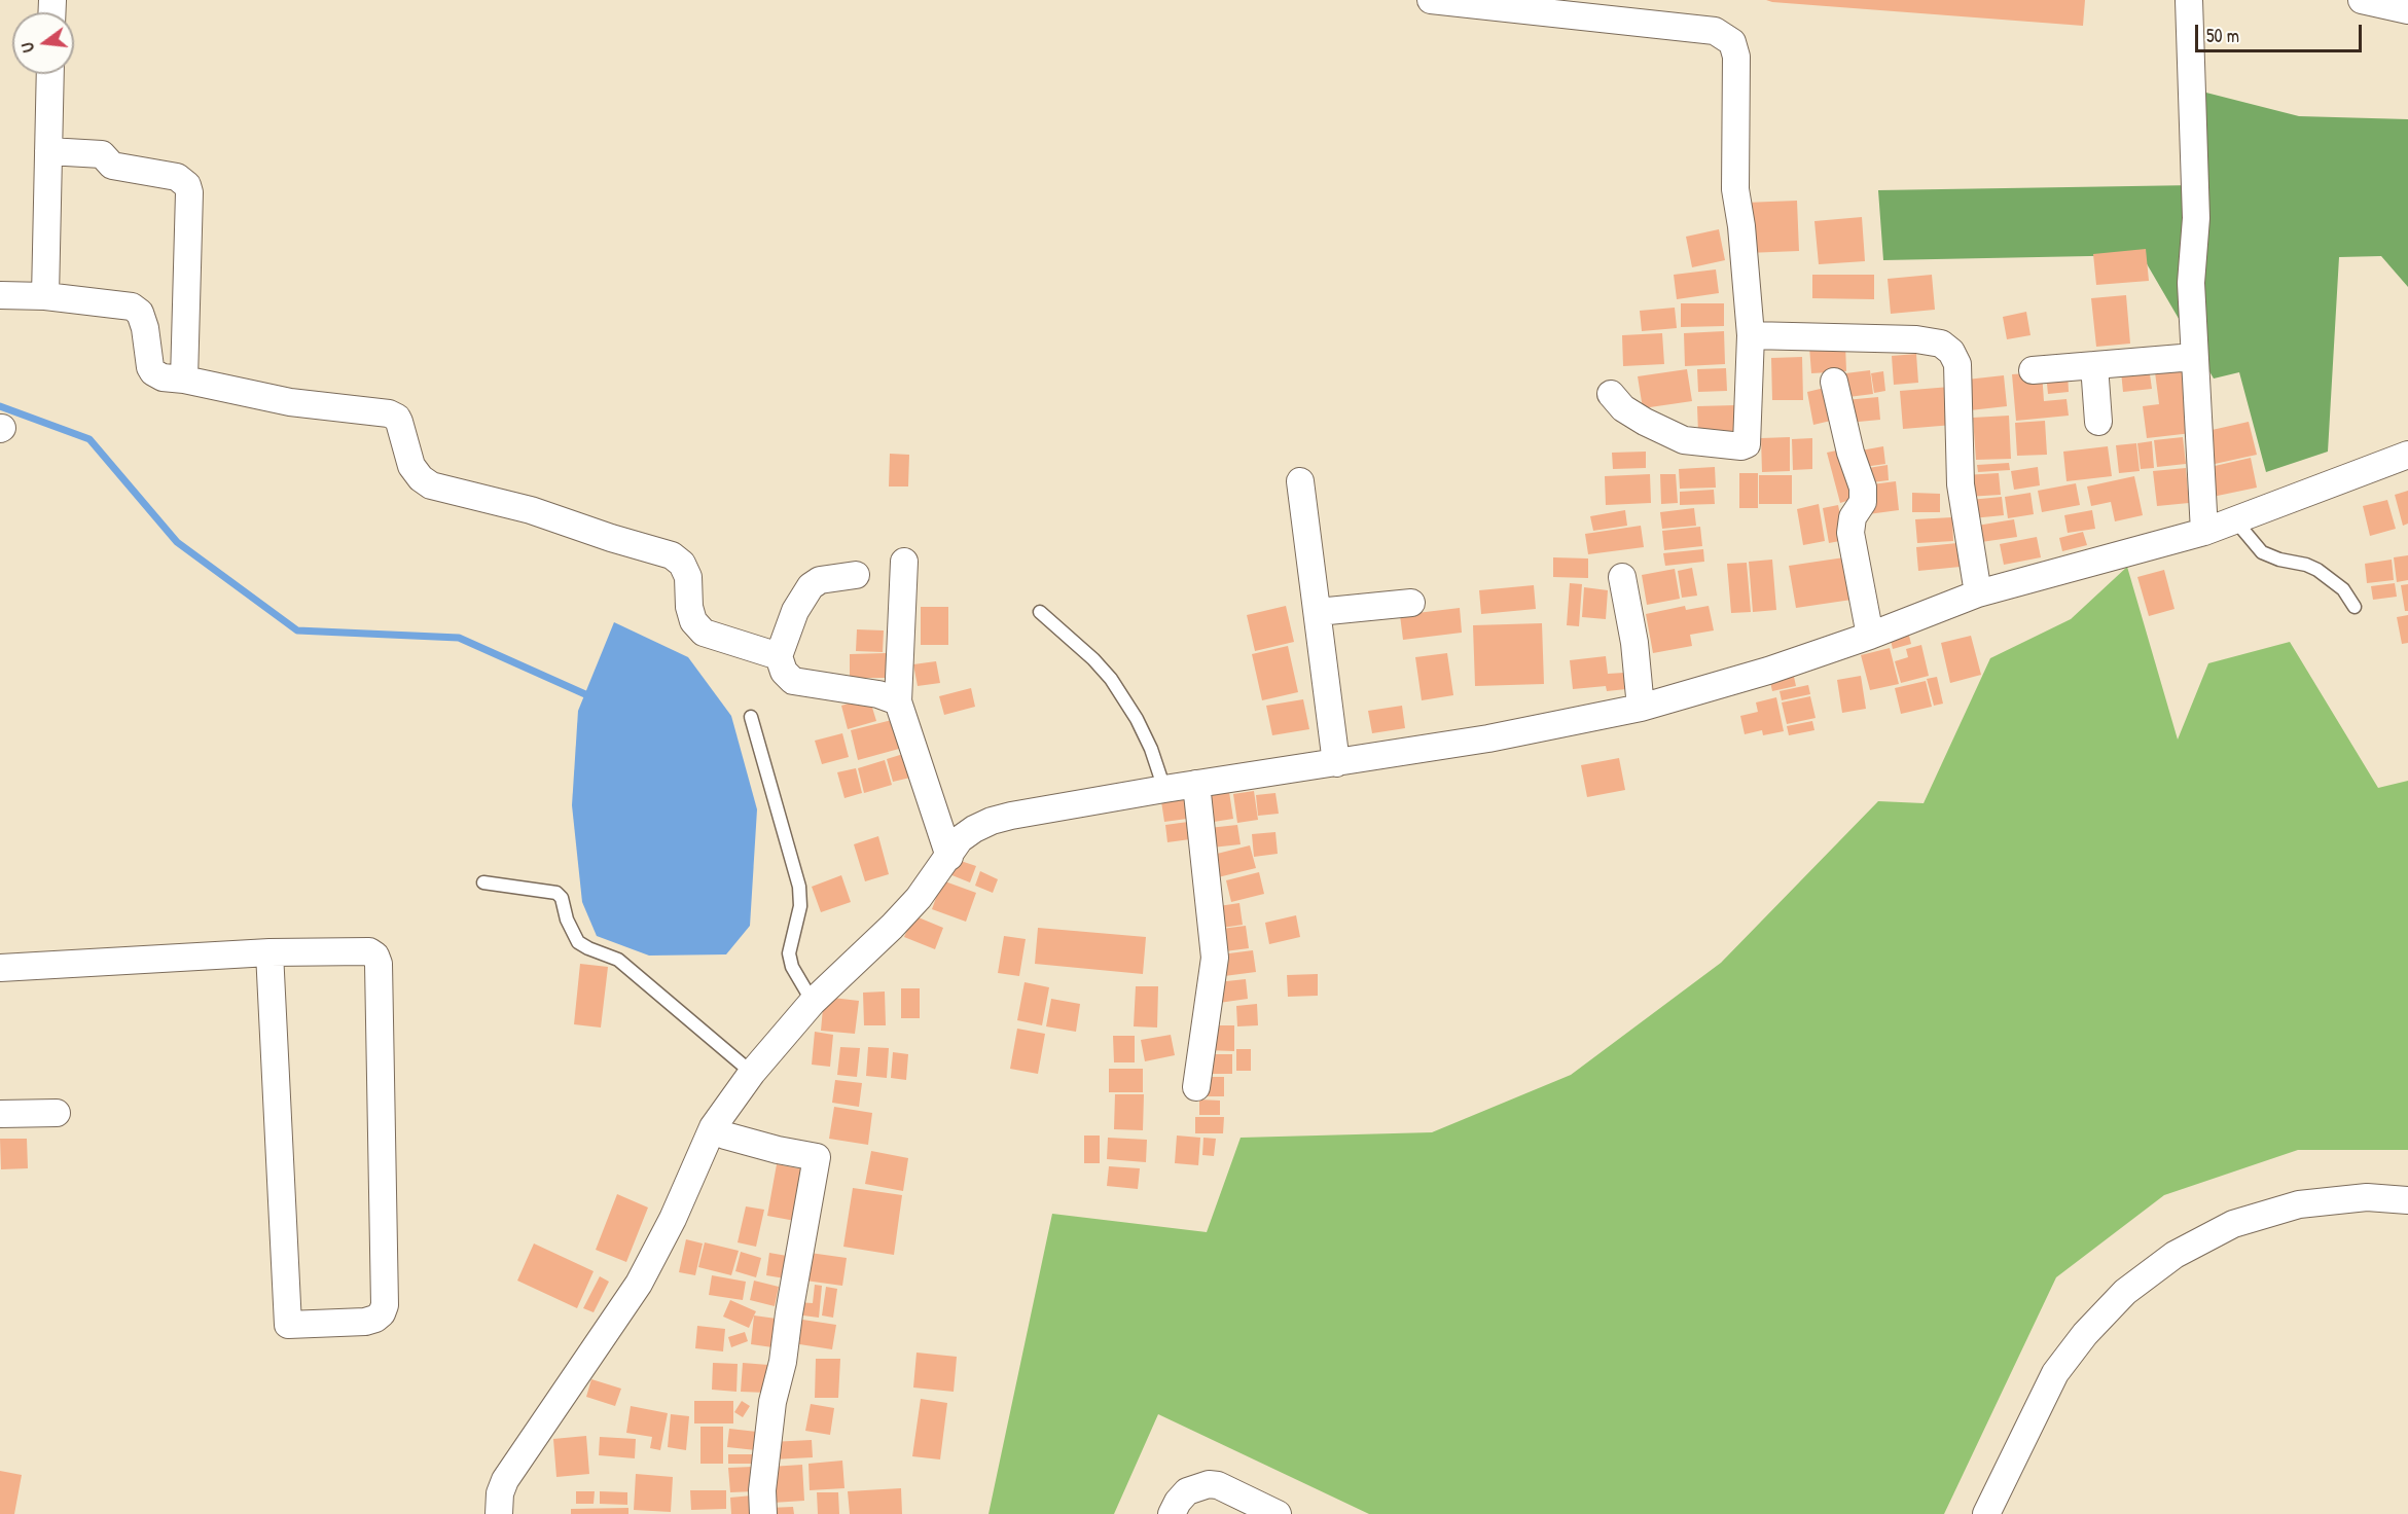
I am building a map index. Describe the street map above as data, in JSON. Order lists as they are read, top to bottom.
{
  "scale_bar": "50 m",
  "north": "left"
}
